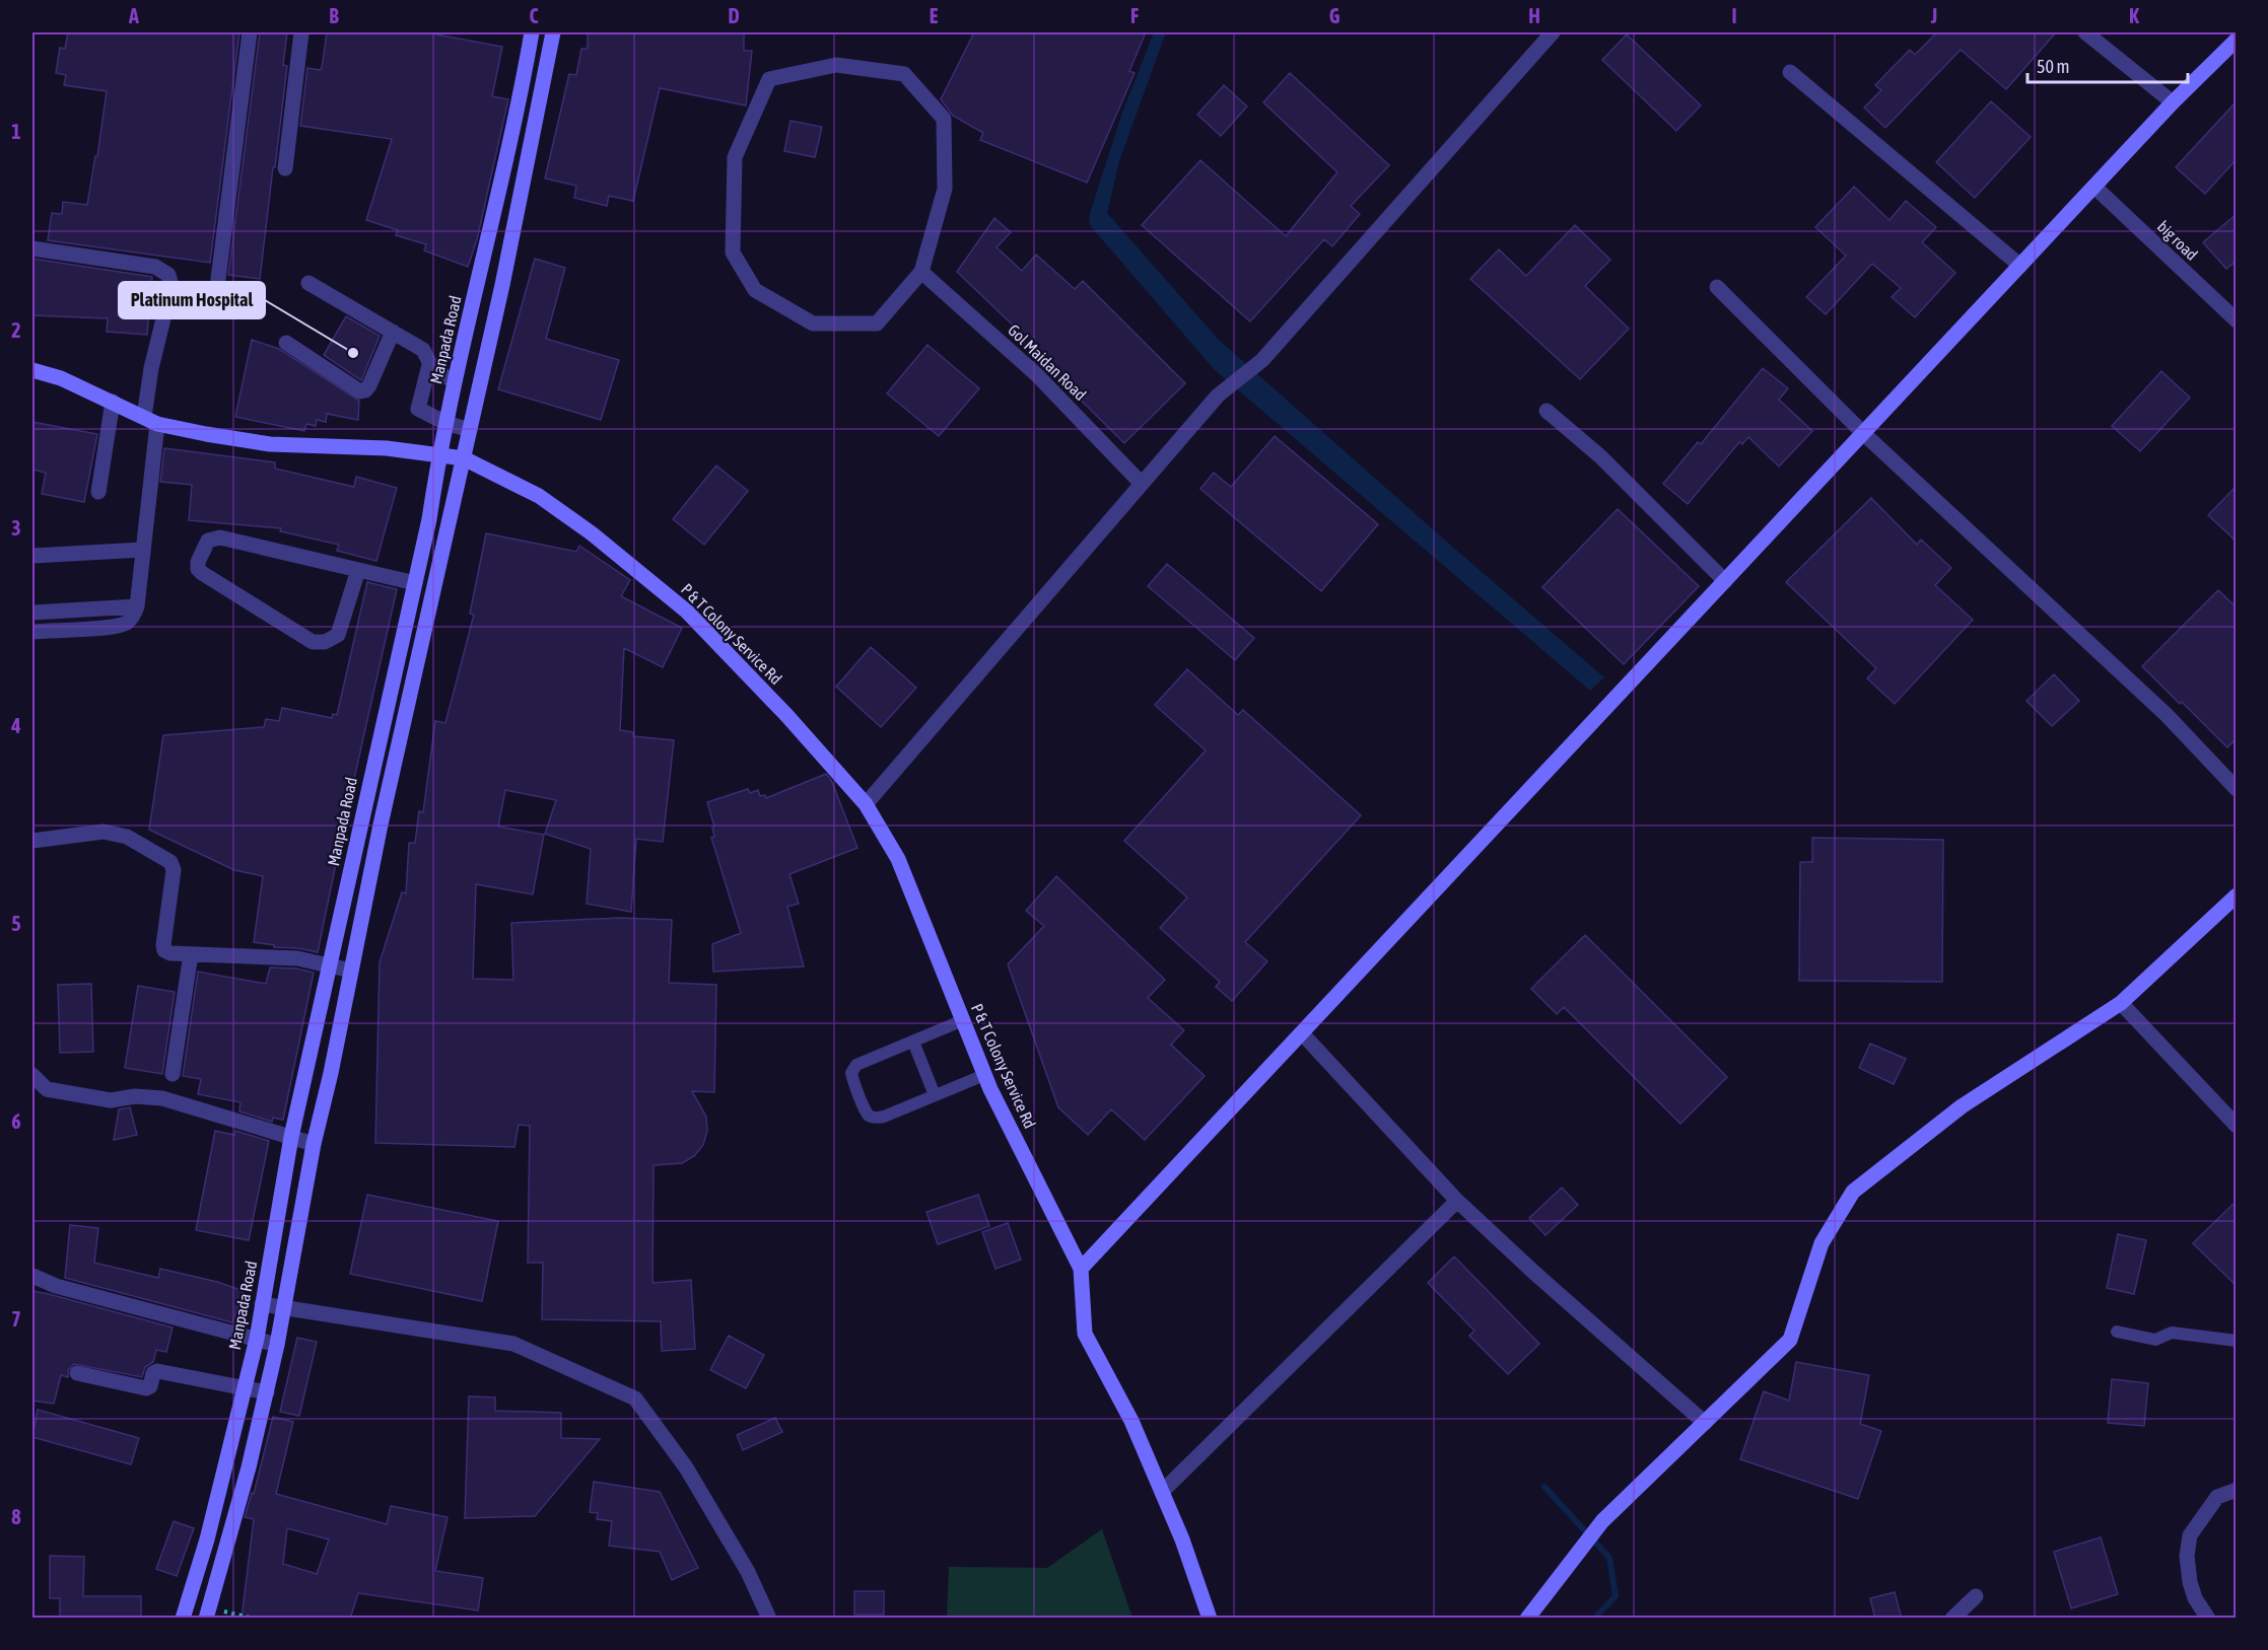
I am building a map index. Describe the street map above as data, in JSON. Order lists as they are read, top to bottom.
{
  "streets": {
    "street": [
      "big road",
      "Manpada Road",
      "Gol Maidan Road",
      "P & T Colony Service Rd"
    ]
  },
  "crossings": [
    ["Manpada Road", "P & T Colony Service Rd"]
  ],
  "places": ["Platinum Hospital"],
  "scale_bar": "50 m",
  "grid": {
    "columns": [
      "A",
      "B",
      "C",
      "D",
      "E",
      "F",
      "G",
      "H",
      "I",
      "J",
      "K"
    ],
    "rows": [
      "1",
      "2",
      "3",
      "4",
      "5",
      "6",
      "7",
      "8"
    ]
  }
}
